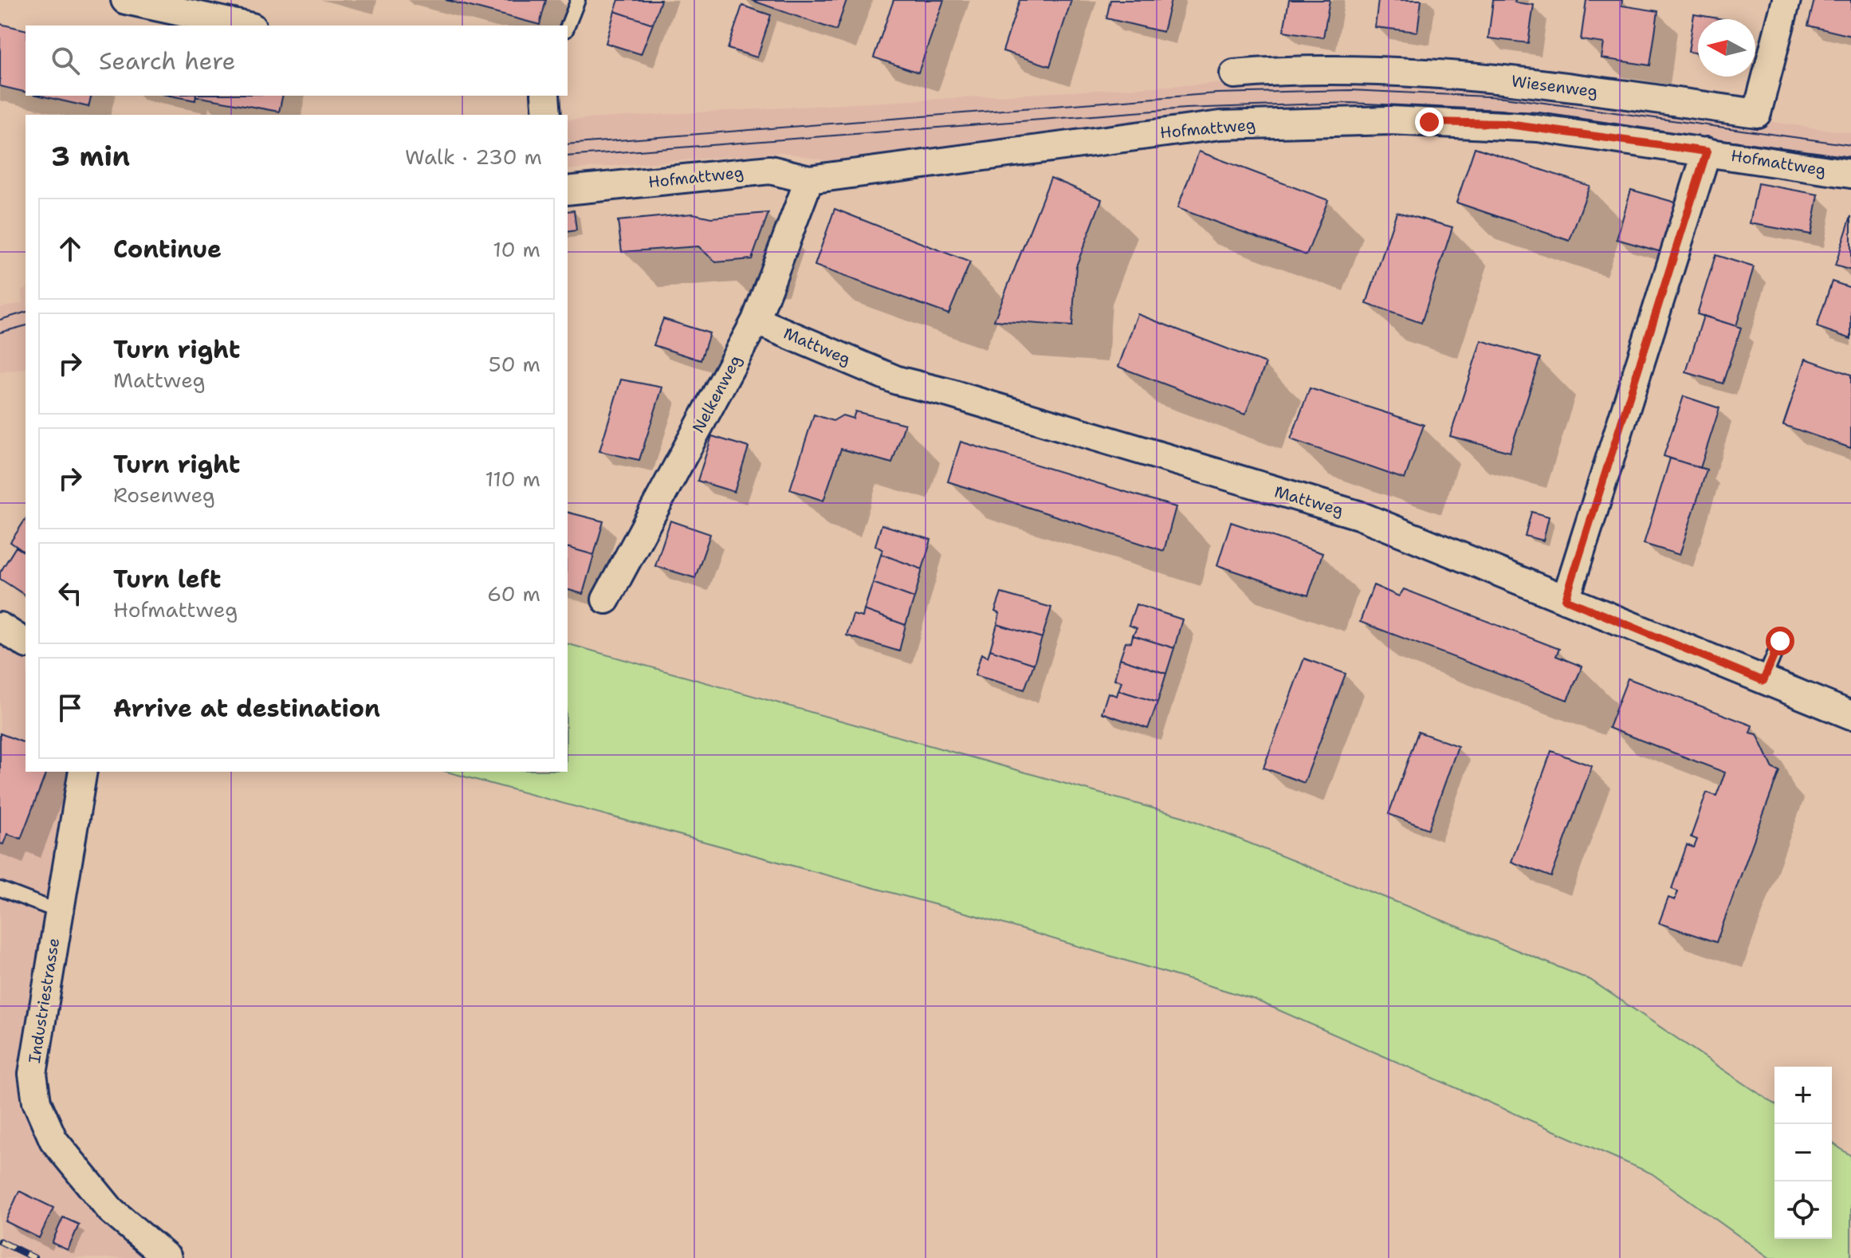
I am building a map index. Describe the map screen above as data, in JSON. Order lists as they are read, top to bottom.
{
  "streets": {
    "street": [
      "Wiesenweg",
      "Hofmattweg",
      "Mattweg",
      "Nelkenweg",
      "Industriestrasse"
    ]
  },
  "crossings": [
    ["Hofmattweg", "Nelkenweg"],
    ["Mattweg", "Nelkenweg"]
  ],
  "north": "left",
  "page": {
    "search": "Search here",
    "heading": ["3 min", "Walk · 230 m"],
    "list": [
      ["Continue", "10 m"],
      ["Turn right", "Mattweg", "50 m"],
      ["Turn right", "Rosenweg", "110 m"],
      ["Turn left", "Hofmattweg", "60 m"],
      "Arrive at destination"
    ],
    "map_buttons": ["+", "−"]
  }
}
